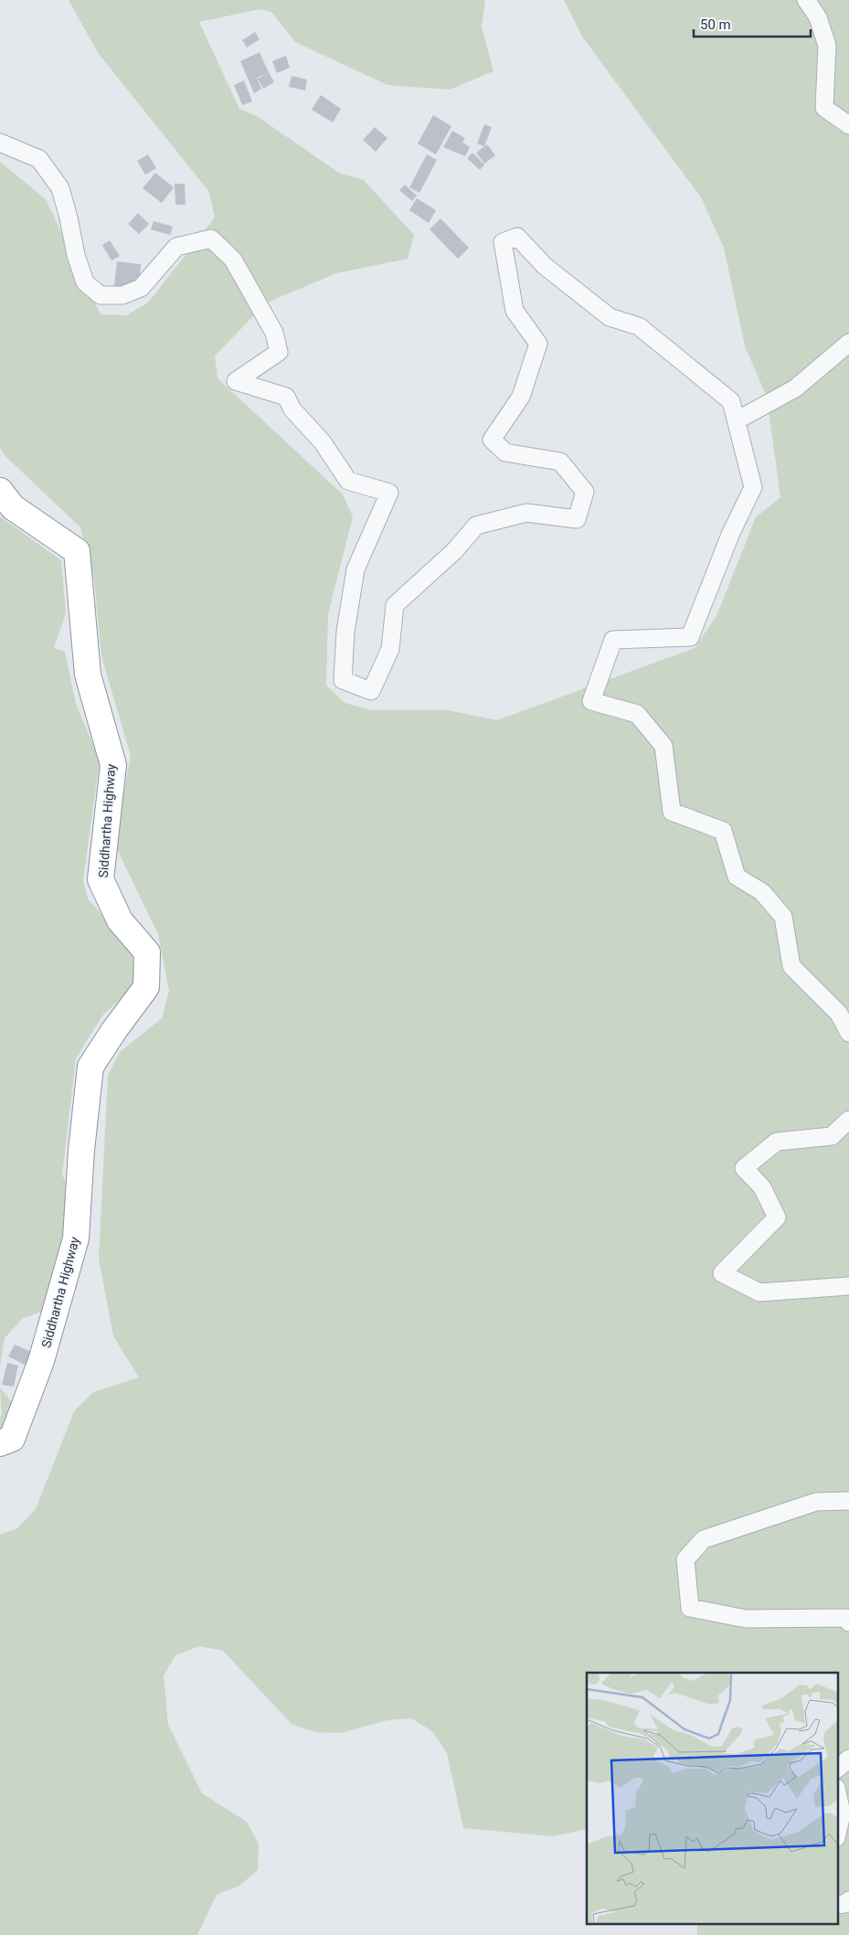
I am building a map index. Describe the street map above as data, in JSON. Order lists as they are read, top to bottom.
{
  "streets": {
    "highway": ["Siddhartha Highway"]
  },
  "scale_bar": "50 m"
}
